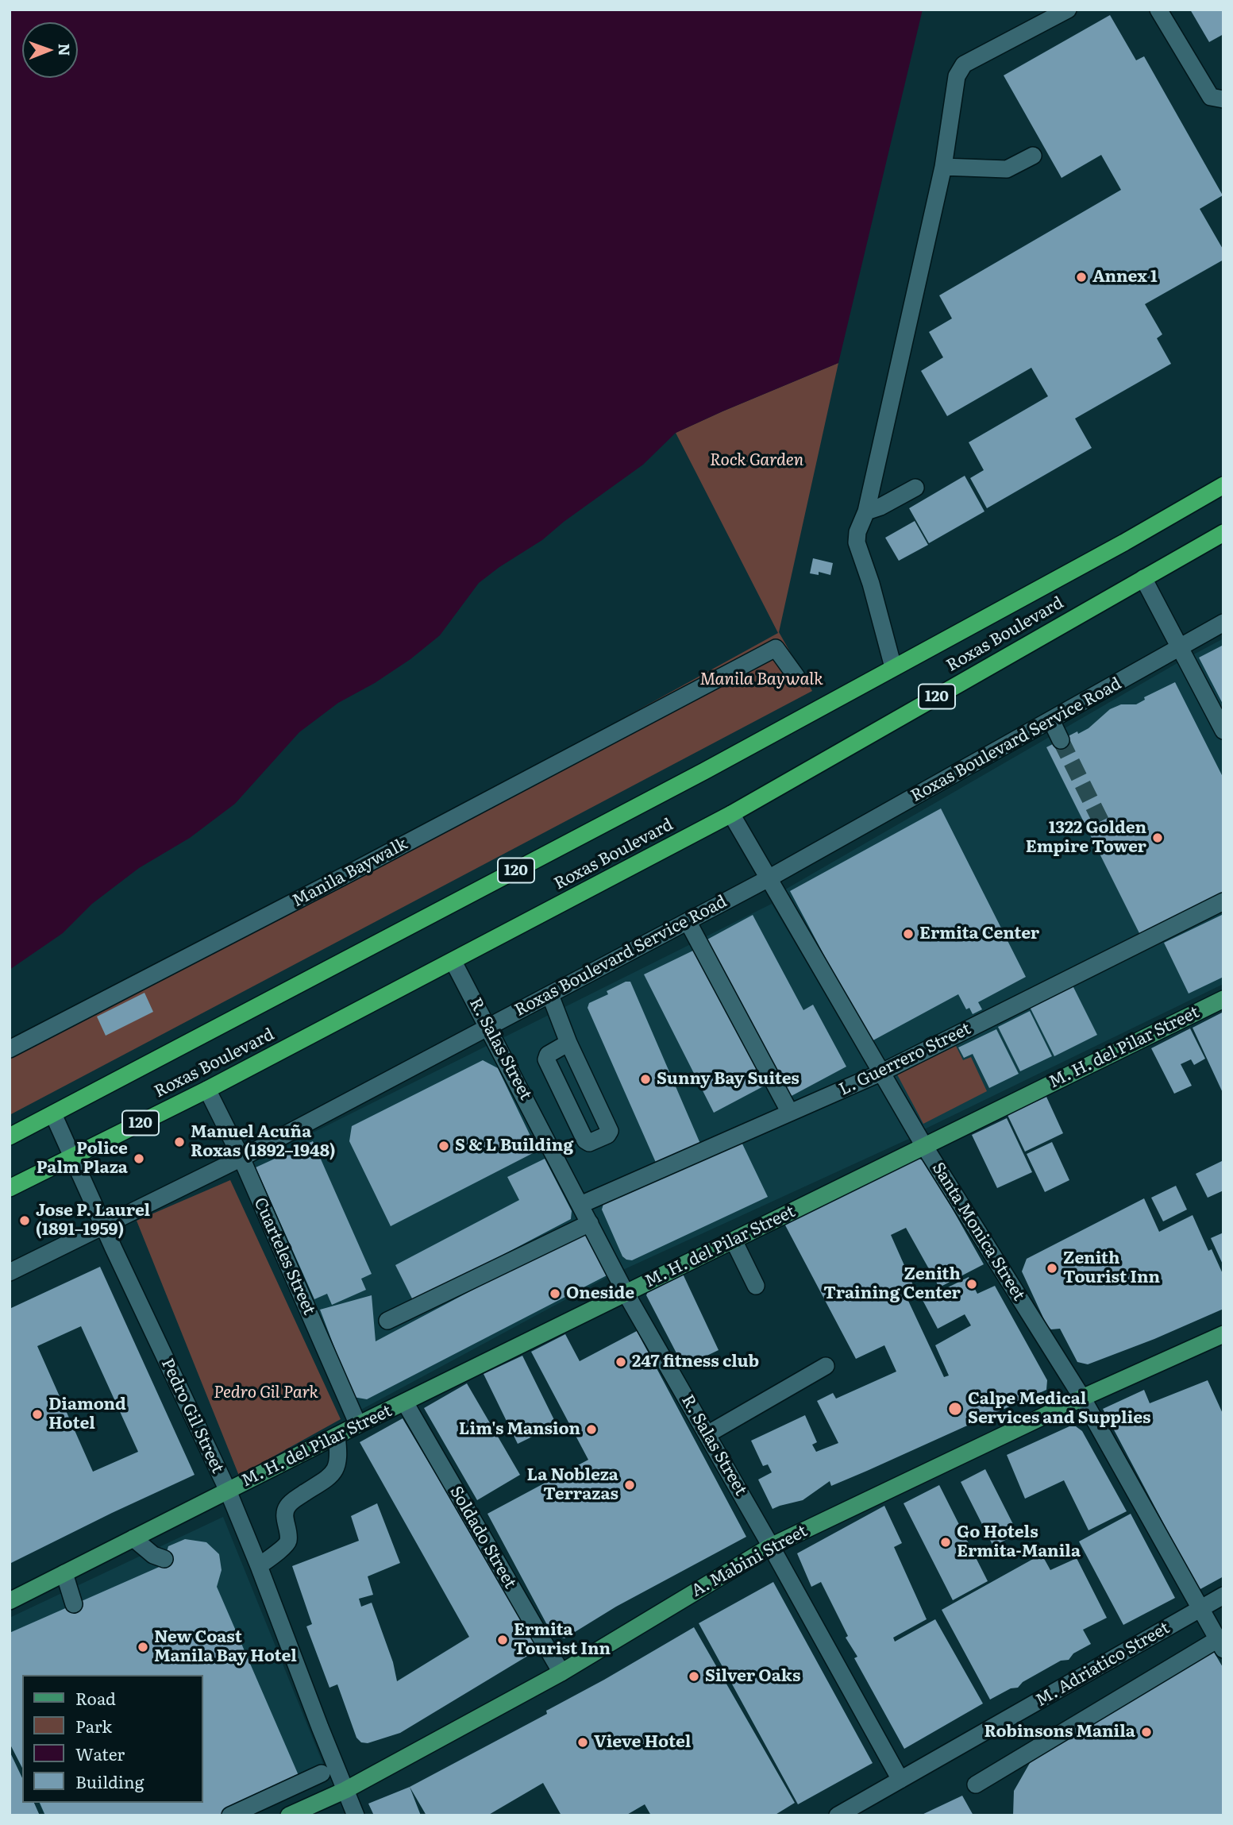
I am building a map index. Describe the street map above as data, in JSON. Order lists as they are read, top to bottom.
{
  "streets": {
    "highway": ["Roxas Boulevard", "120"],
    "main road": ["M. H. del Pilar Street", "A. Mabini Street"],
    "street": [
      "Roxas Boulevard Service Road",
      "Manila Baywalk",
      "R. Salas Street",
      "L. Guerrero Street",
      "Santa Monica Street",
      "Cuarteles Street",
      "Pedro Gil Street",
      "Soldado Street",
      "M. Adriatico Street"
    ]
  },
  "crossings": [
    ["Roxas Boulevard", "R. Salas Street"],
    ["Roxas Boulevard", "Santa Monica Street"],
    ["Roxas Boulevard", "Cuarteles Street"],
    ["Roxas Boulevard", "Pedro Gil Street"],
    ["Roxas Boulevard Service Road", "R. Salas Street"],
    ["Roxas Boulevard Service Road", "Santa Monica Street"],
    ["Roxas Boulevard Service Road", "Cuarteles Street"],
    ["Roxas Boulevard Service Road", "Pedro Gil Street"],
    ["M. H. del Pilar Street", "R. Salas Street"],
    ["M. H. del Pilar Street", "Santa Monica Street"],
    ["M. H. del Pilar Street", "Cuarteles Street"],
    ["M. H. del Pilar Street", "Pedro Gil Street"],
    ["M. H. del Pilar Street", "Soldado Street"],
    ["R. Salas Street", "L. Guerrero Street"],
    ["R. Salas Street", "A. Mabini Street"],
    ["R. Salas Street", "M. Adriatico Street"],
    ["L. Guerrero Street", "Santa Monica Street"],
    ["Santa Monica Street", "A. Mabini Street"],
    ["Santa Monica Street", "M. Adriatico Street"],
    ["Pedro Gil Street", "A. Mabini Street"],
    ["Soldado Street", "A. Mabini Street"]
  ],
  "parks": ["Rock Garden", "Manila Baywalk", "Pedro Gil Park"],
  "places": [
    "Annex 1",
    "1322 Golden Empire Tower",
    "Ermita Center",
    "Sunny Bay Suites",
    "Manuel Acuña Roxas (1892–1948)",
    "S & L Building",
    "Police Palm Plaza",
    "Jose P. Laurel (1891–1959)",
    "Zenith Tourist Inn",
    "Zenith Training Center",
    "Oneside",
    "247 fitness club",
    "Calpe Medical Services and Supplies",
    "Diamond Hotel",
    "Lim's Mansion",
    "La Nobleza Terrazas",
    "Go Hotels Ermita-Manila",
    "Ermita Tourist Inn",
    "New Coast Manila Bay Hotel",
    "Silver Oaks",
    "Robinsons Manila",
    "Vieve Hotel"
  ],
  "legend": [
    "Road",
    "Park",
    "Water",
    "Building"
  ],
  "north": "right"
}
